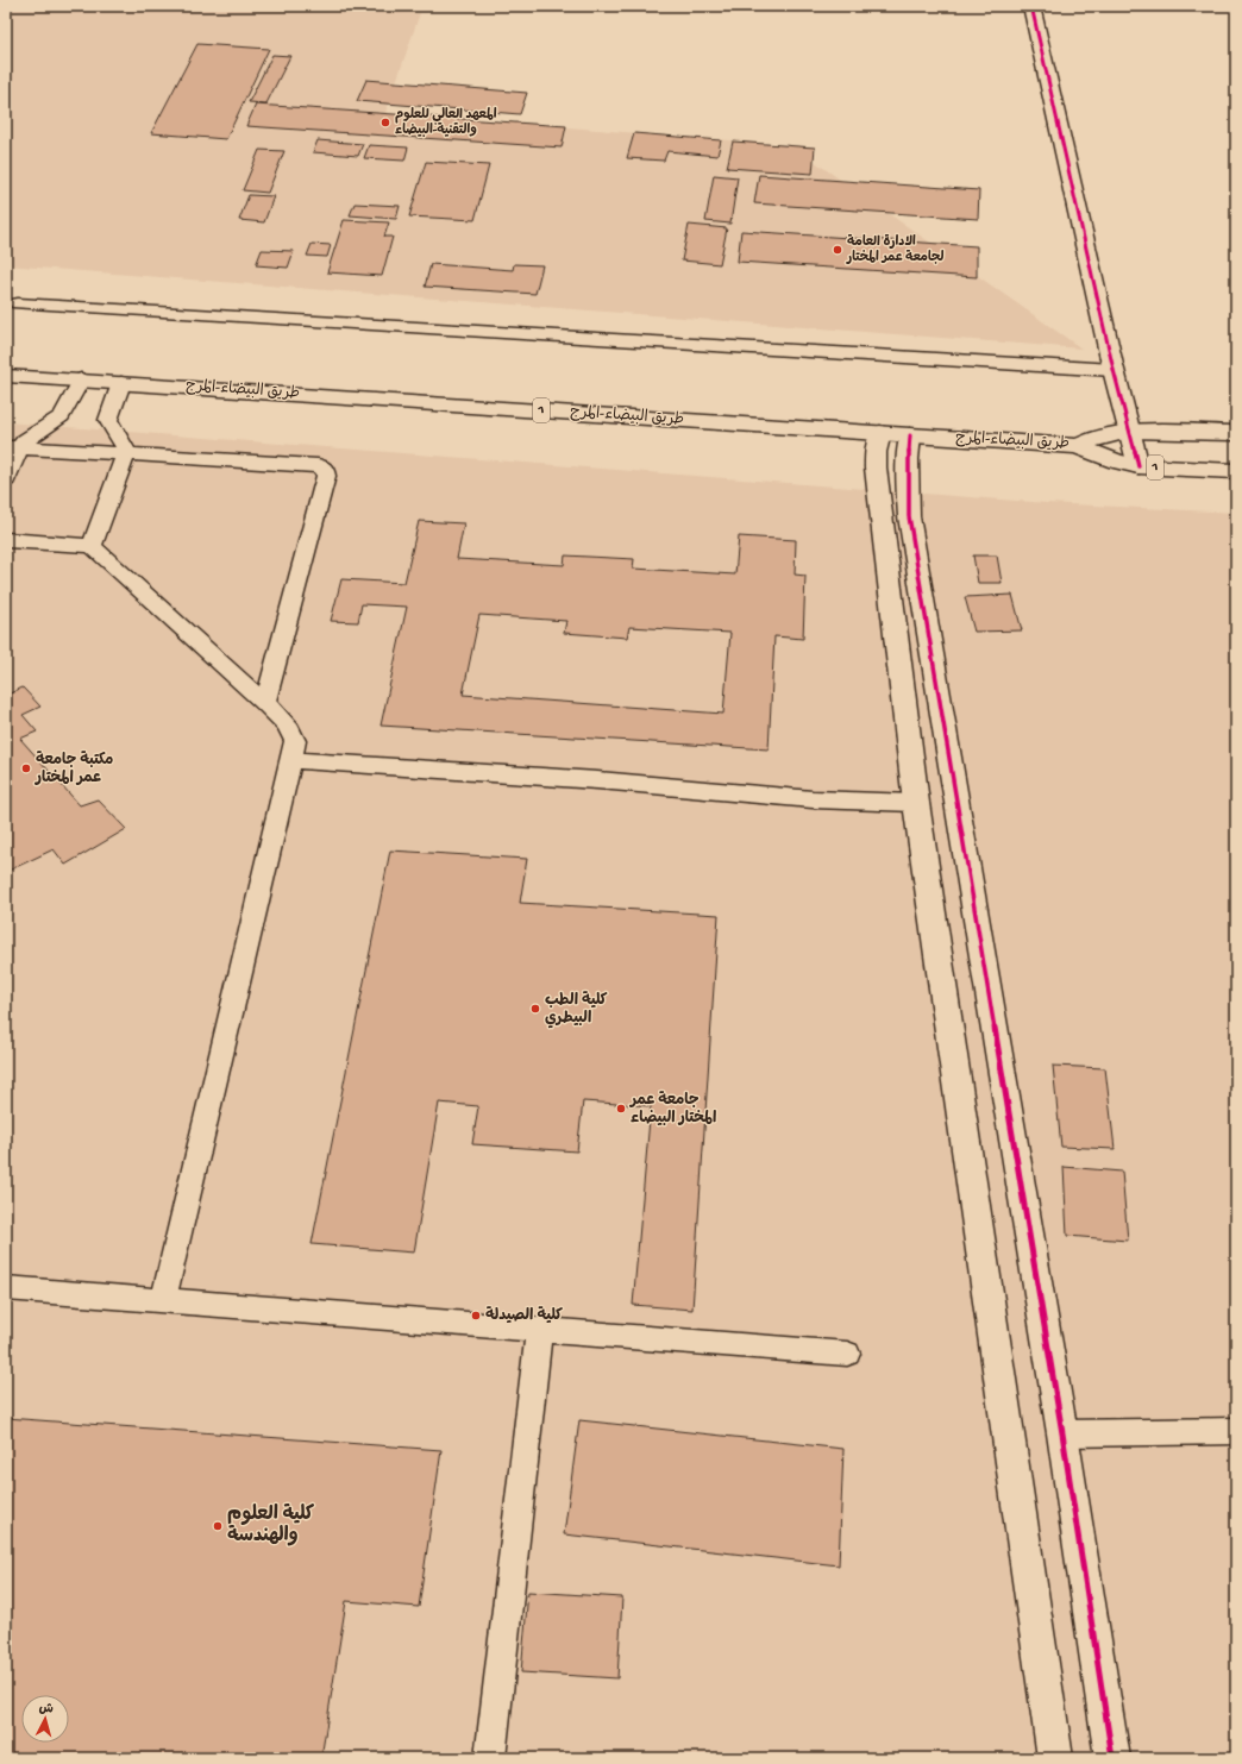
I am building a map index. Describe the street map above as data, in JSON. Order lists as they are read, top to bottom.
{
  "streets": {
    "main road": ["طريق البيضاء-المرج", "1"]
  },
  "places": [
    "المعهد العالي للعلوم والتقنية-البيضاء",
    "الادارة العامة لجامعة عمر المختار",
    "مكتبة جامعة عمر المختار",
    "كلية الطب البيطري",
    "جامعة عمر المختار البيضاء",
    "كلية الصيدلة",
    "كلية العلوم والهندسة"
  ],
  "north": "top"
}
